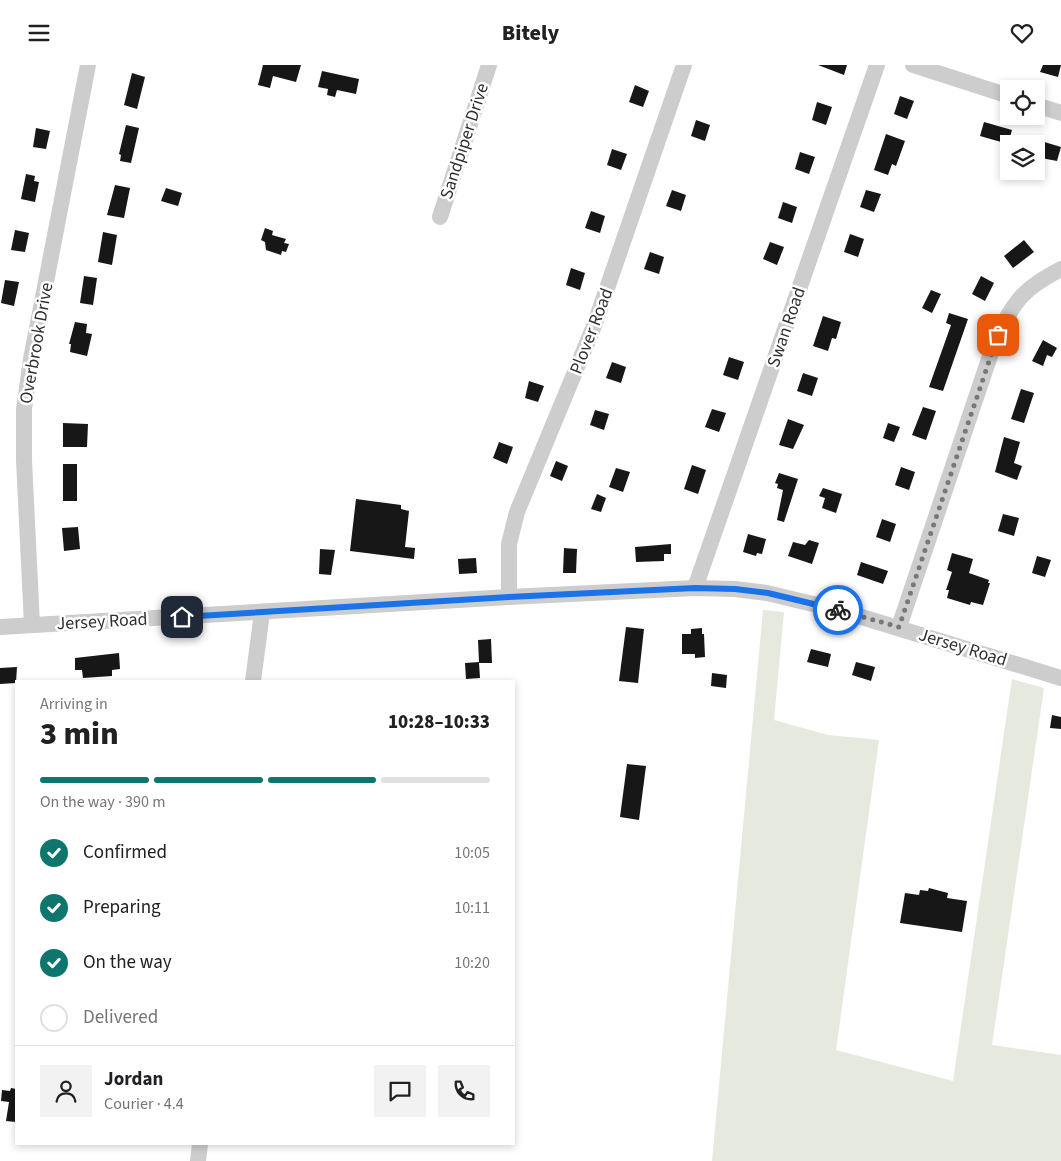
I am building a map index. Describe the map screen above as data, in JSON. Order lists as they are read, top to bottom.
{
  "streets": {
    "street": [
      "Sandpiper Drive",
      "Swan Road",
      "Plover Road",
      "Overbrook Drive",
      "Jersey Road"
    ]
  },
  "crossings": [
    ["Swan Road", "Jersey Road"],
    ["Plover Road", "Jersey Road"],
    ["Overbrook Drive", "Jersey Road"]
  ],
  "page": {
    "header": "Bitely",
    "heading": ["3 min", "Arriving in", "10:28–10:33"],
    "panel": ["Jordan", "Courier · 4.4"],
    "bar": "On the way · 390 m",
    "list": [
      ["Confirmed", "10:05"],
      ["Preparing", "10:11"],
      ["On the way", "10:20"],
      "Delivered"
    ]
  }
}
